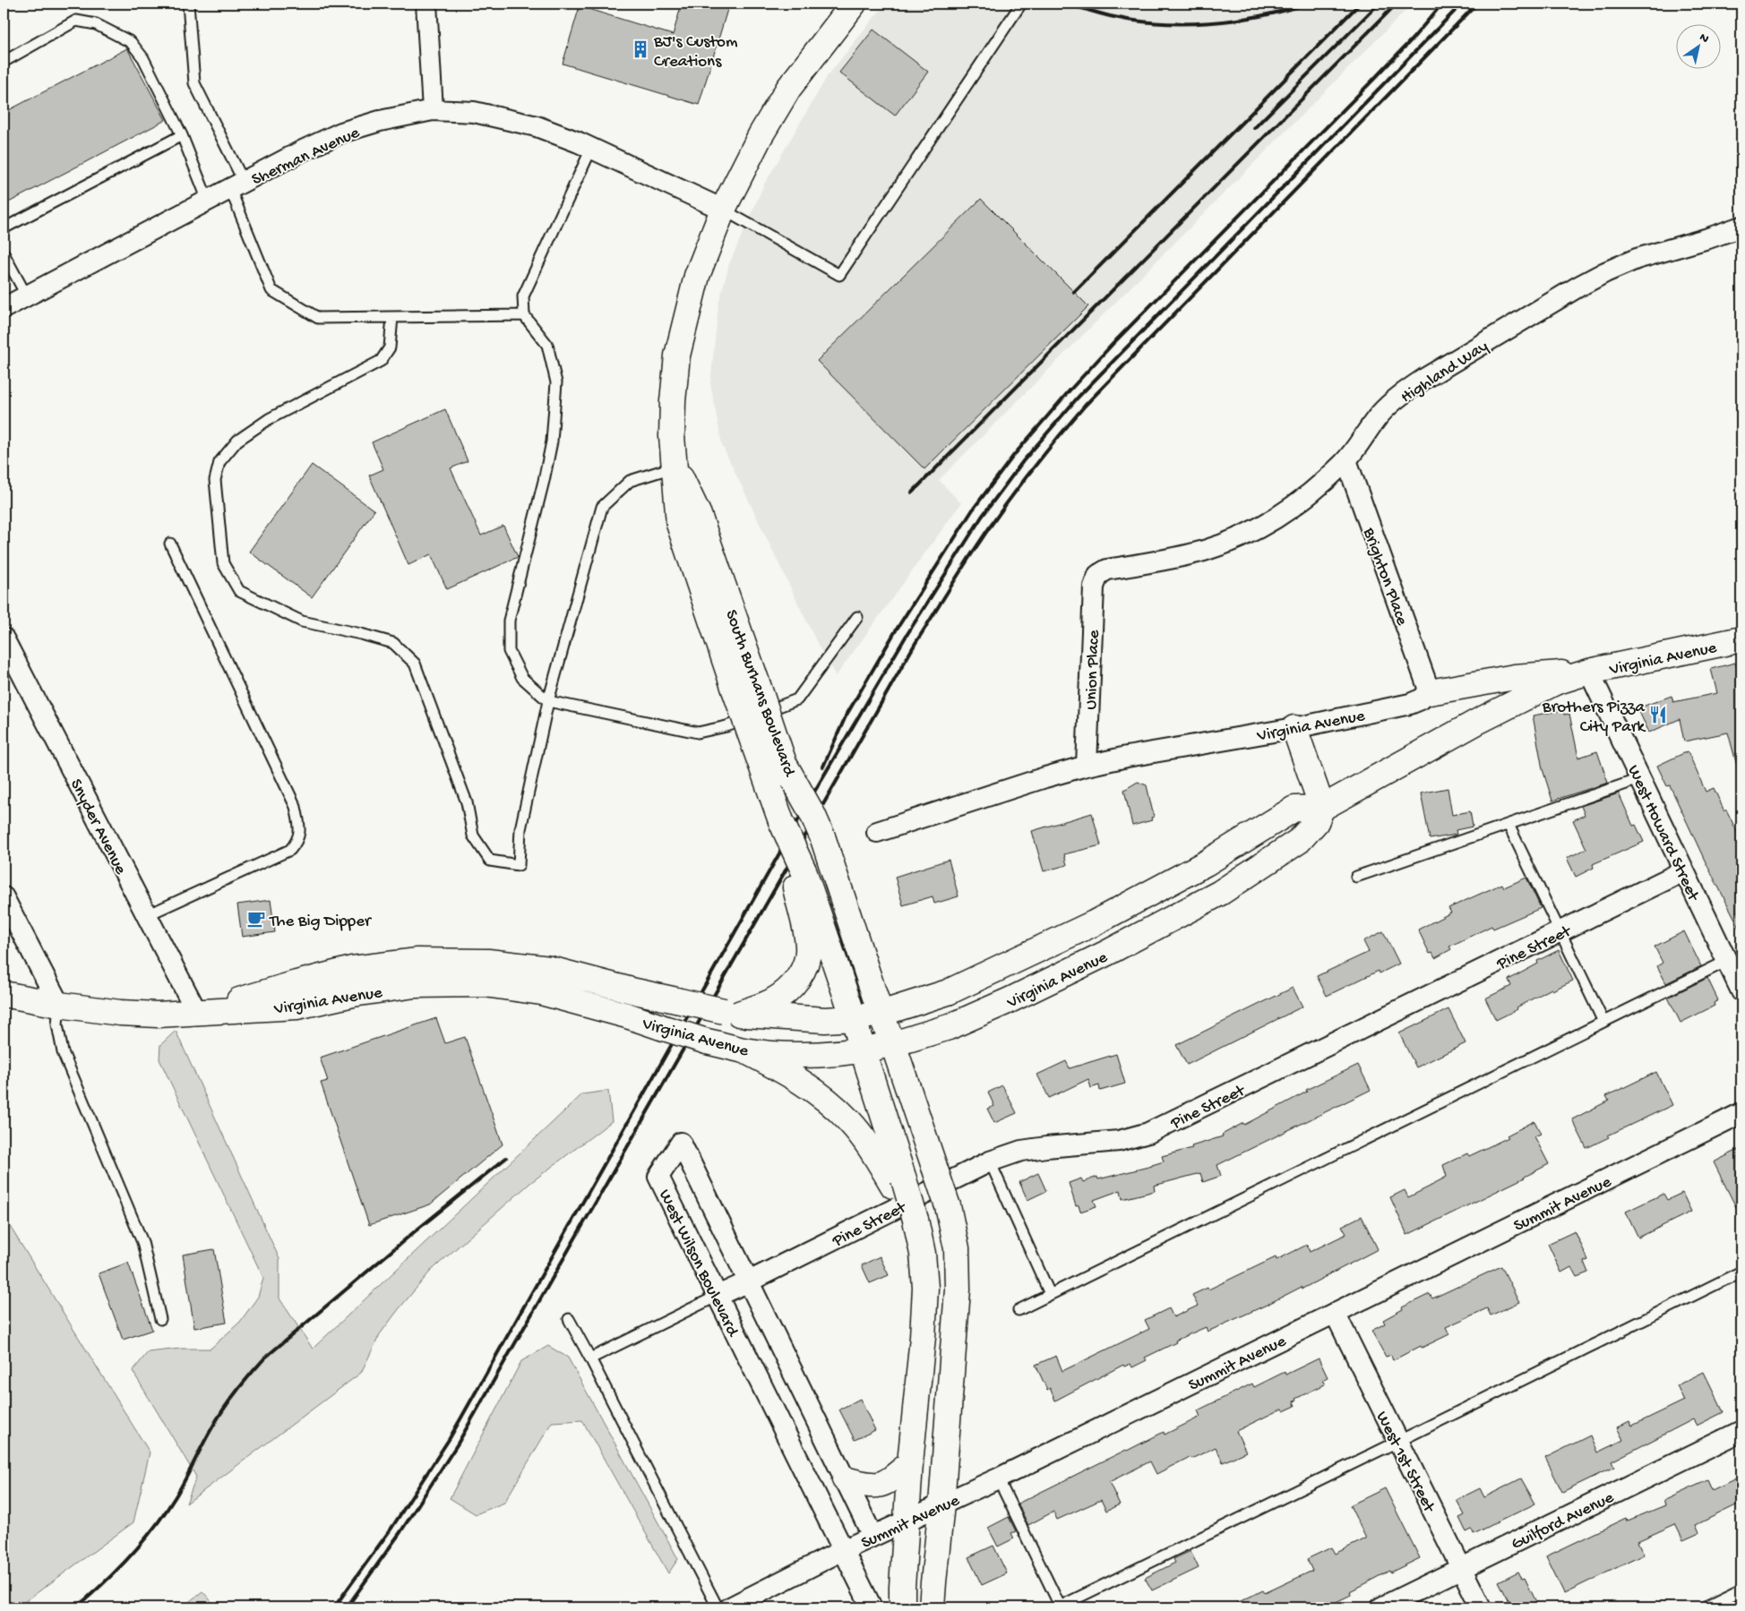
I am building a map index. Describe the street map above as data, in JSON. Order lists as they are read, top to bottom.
{
  "streets": {
    "main road": ["Virginia Avenue", "South Burhans Boulevard"],
    "street": [
      "Sherman Avenue",
      "Highland Way",
      "Brighton Place",
      "Union Place",
      "Snyder Avenue",
      "West Howard Street",
      "Pine Street",
      "Summit Avenue",
      "West Wilson Boulevard",
      "West 1st Street",
      "Guilford Avenue"
    ]
  },
  "crossings": [
    ["Sherman Avenue", "South Burhans Boulevard"],
    ["Highland Way", "Brighton Place"],
    ["Highland Way", "Union Place"],
    ["Brighton Place", "Virginia Avenue"],
    ["Virginia Avenue", "Union Place"],
    ["Virginia Avenue", "South Burhans Boulevard"],
    ["Virginia Avenue", "Snyder Avenue"],
    ["Virginia Avenue", "West Howard Street"],
    ["West Howard Street", "Pine Street"],
    ["Pine Street", "West Wilson Boulevard"],
    ["Summit Avenue", "West Wilson Boulevard"],
    ["Summit Avenue", "West 1st Street"],
    ["West 1st Street", "Guilford Avenue"]
  ],
  "places": {
    "building": ["BJ's Custom Creations"],
    "restaurant": ["Brothers Pizza City Park"],
    "cafe": ["The Big Dipper"]
  },
  "north": "top right"
}
